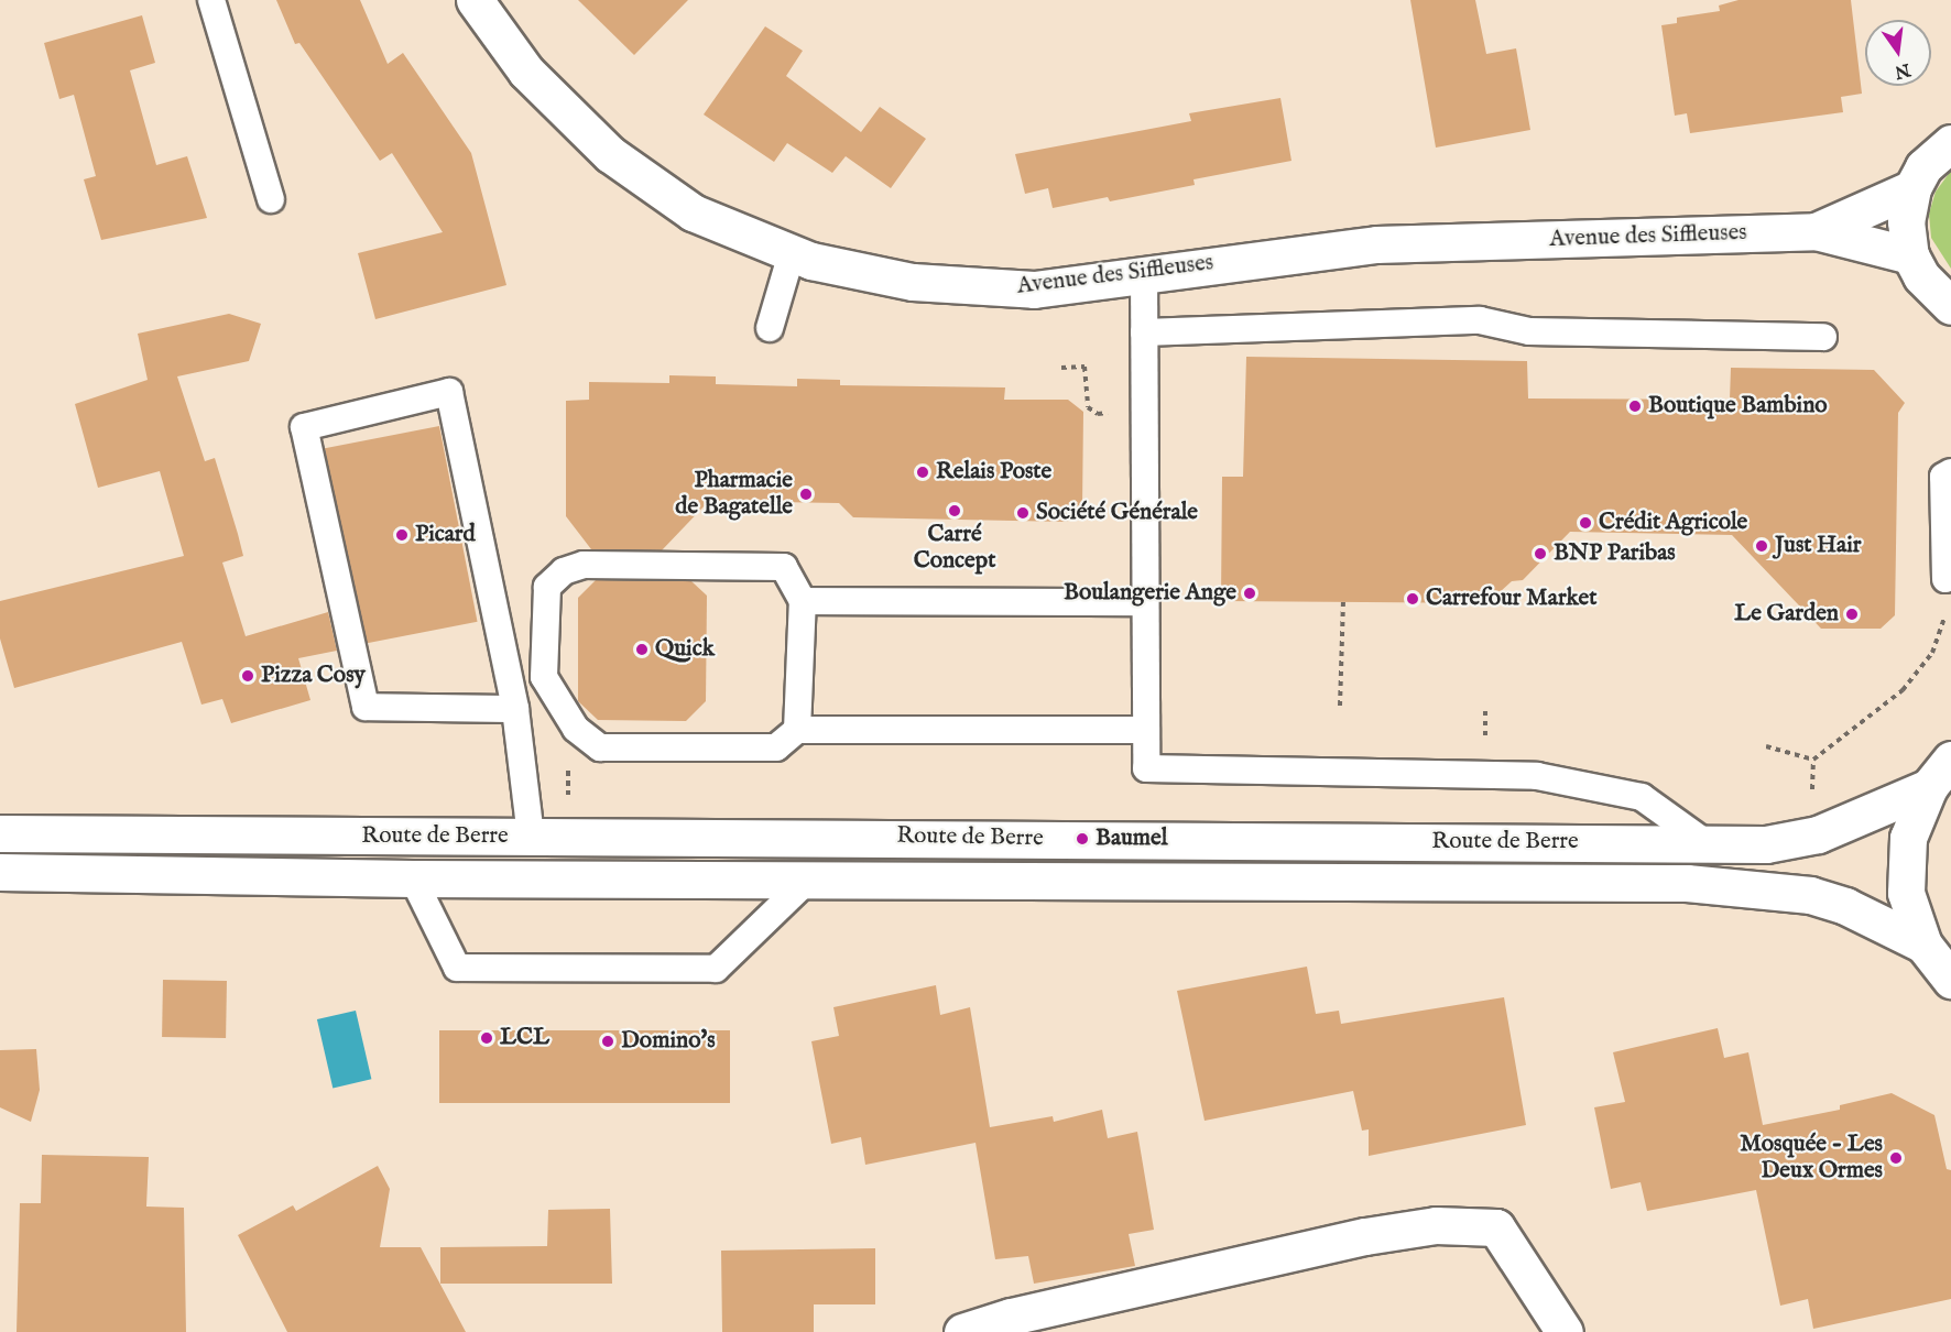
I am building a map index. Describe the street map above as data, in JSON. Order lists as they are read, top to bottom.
{
  "streets": {
    "main road": ["Avenue des Siffleuses", "Route de Berre"]
  },
  "places": [
    "Boutique Bambino",
    "Relais Poste",
    "Pharmacie de Bagatelle",
    "Carré Concept",
    "Société Générale",
    "Crédit Agricole",
    "Picard",
    "Just Hair",
    "BNP Paribas",
    "Boulangerie Ange",
    "Carrefour Market",
    "Le Garden",
    "Quick",
    "Pizza Cosy",
    "Baumel",
    "LCL",
    "Domino's",
    "Mosquée - Les Deux Ormes"
  ],
  "north": "bottom"
}
